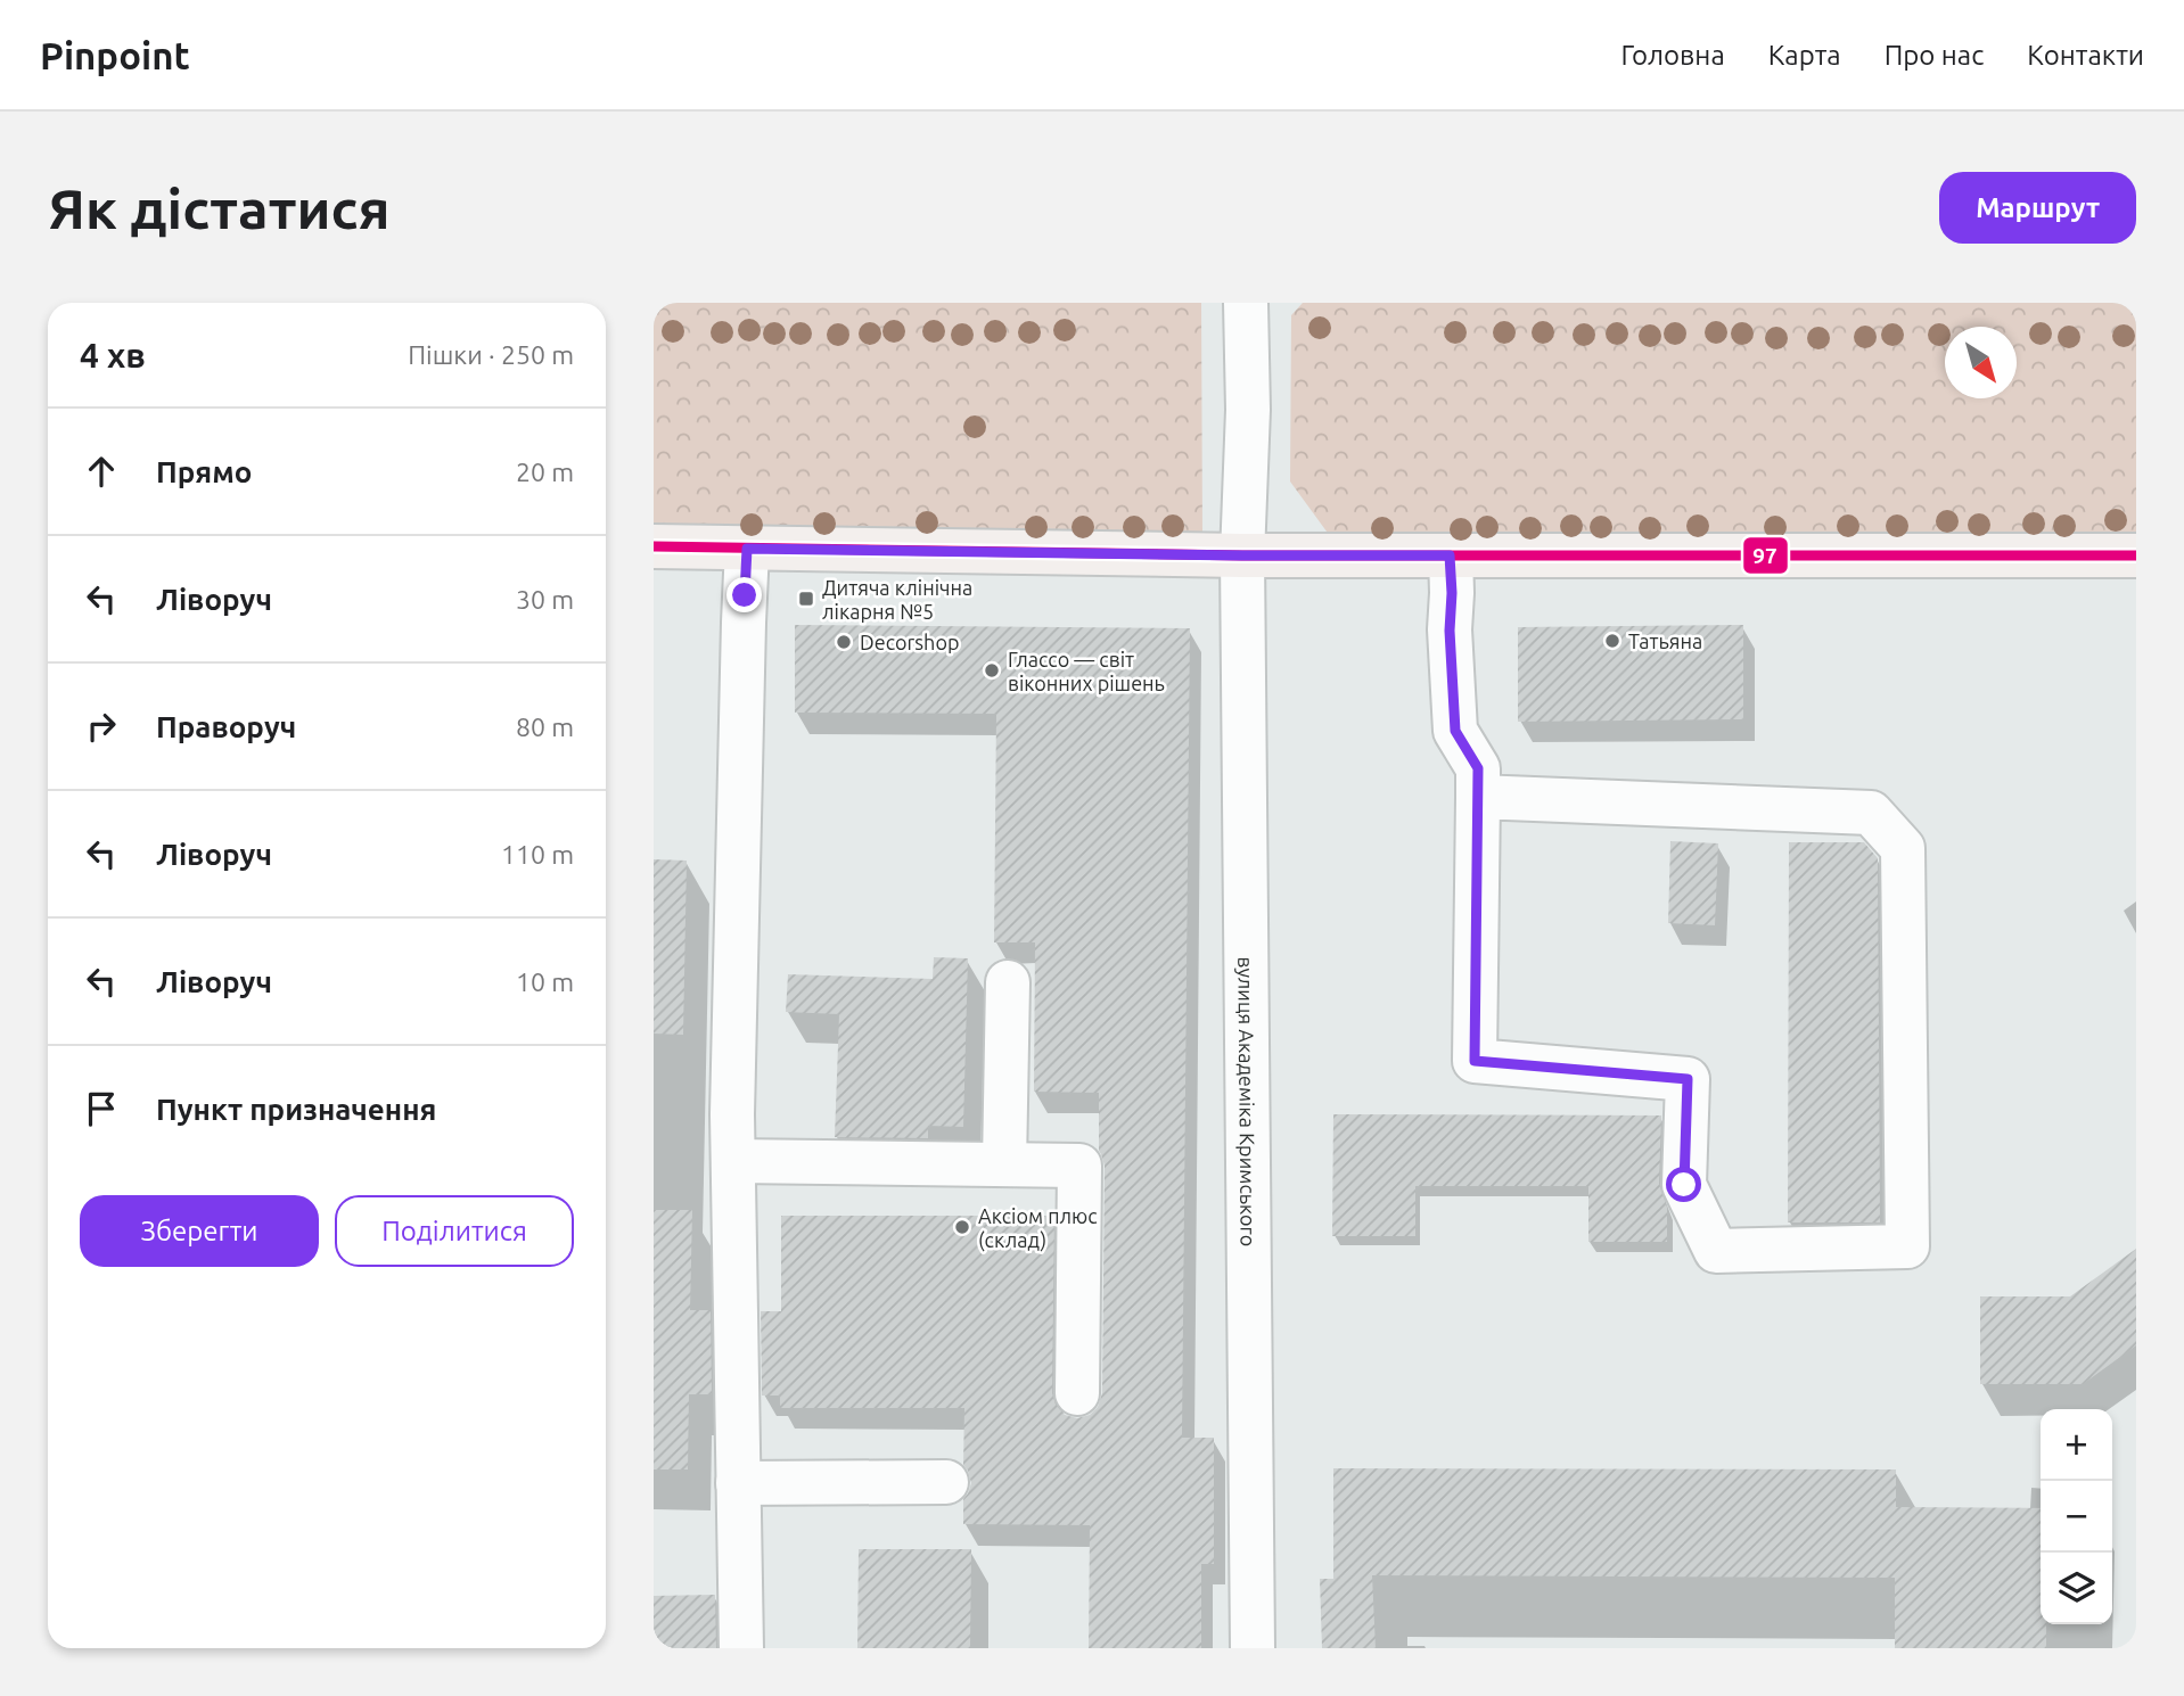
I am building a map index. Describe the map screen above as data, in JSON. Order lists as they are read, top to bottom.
{
  "streets": {
    "street": ["вулиця Академіка Кримського"]
  },
  "places": {
    "transit": ["Дитяча клінічна лікарня №5"],
    "other": [
      "Татьяна",
      "Decorshop",
      "Глассо — світ віконних рішень",
      "Аксіом плюс (склад)"
    ]
  },
  "lines": ["transit line 97"],
  "north": "bottom right",
  "page": {
    "header": "Pinpoint",
    "nav": [
      "Головна",
      "Карта",
      "Про нас",
      "Контакти"
    ],
    "buttons": [
      "Маршрут",
      ["Зберегти", "Поділитися"]
    ],
    "title": "Як дістатися",
    "heading": ["4 хв", "Пішки · 250 m"],
    "list": [
      ["Прямо", "20 m"],
      ["Ліворуч", "30 m"],
      ["Праворуч", "80 m"],
      ["Ліворуч", "110 m"],
      ["Ліворуч", "10 m"],
      "Пункт призначення"
    ],
    "map_buttons": ["+", "−"]
  }
}
